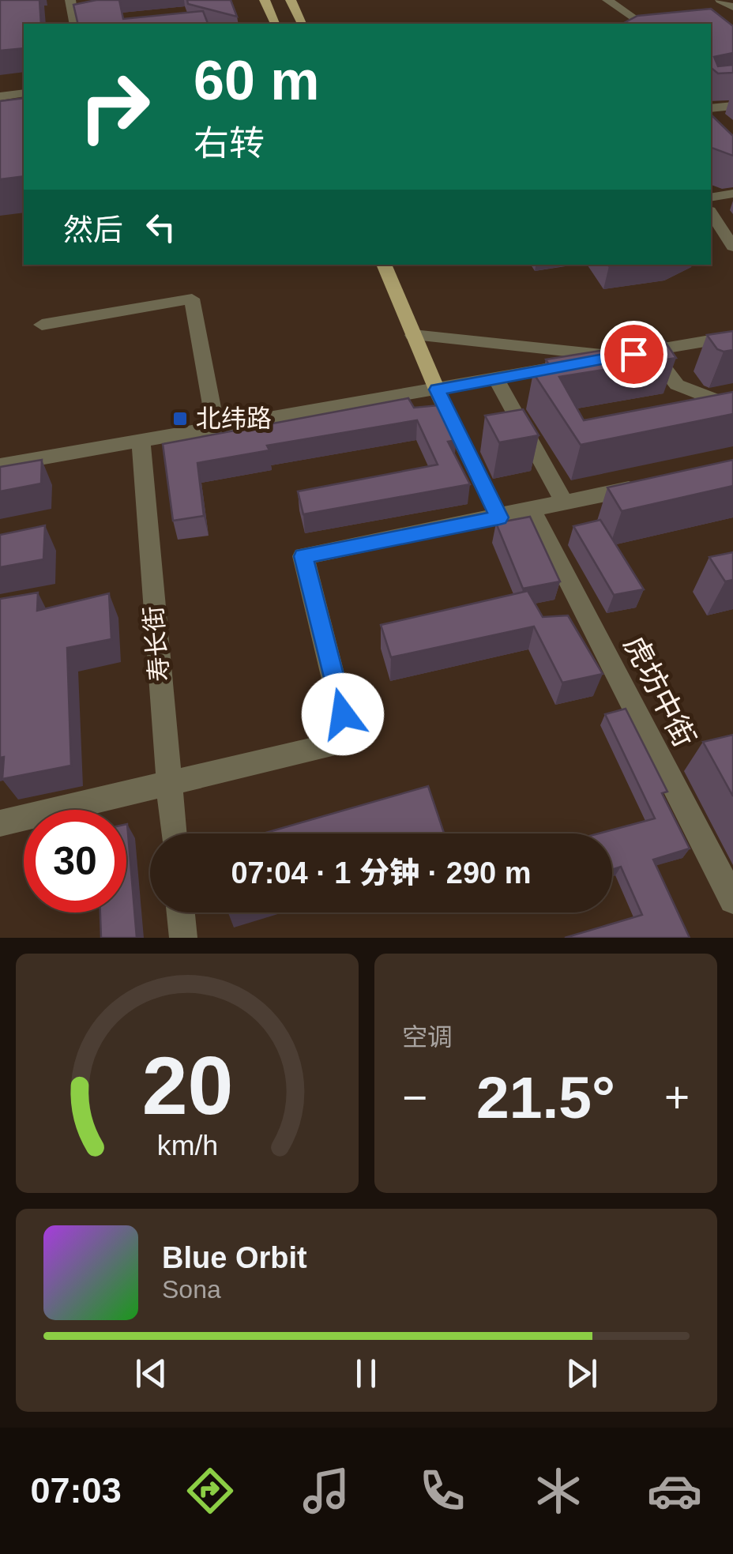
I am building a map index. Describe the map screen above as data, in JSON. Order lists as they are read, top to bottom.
{
  "streets": {
    "street": ["寿长街", "虎坊中街"]
  },
  "places": {
    "transit": ["北纬路"]
  },
  "page": {
    "turn": ["60 m", "右转"],
    "then": "然后",
    "limit": "30",
    "trip": "07:04 · 1 分钟 · 290 m",
    "tile": "空调",
    "heat": ["−", "21.5°", "+"],
    "song": ["Blue Orbit", "Sona"],
    "tabs": "07:03",
    "gauge": ["20", "km/h"]
  }
}
